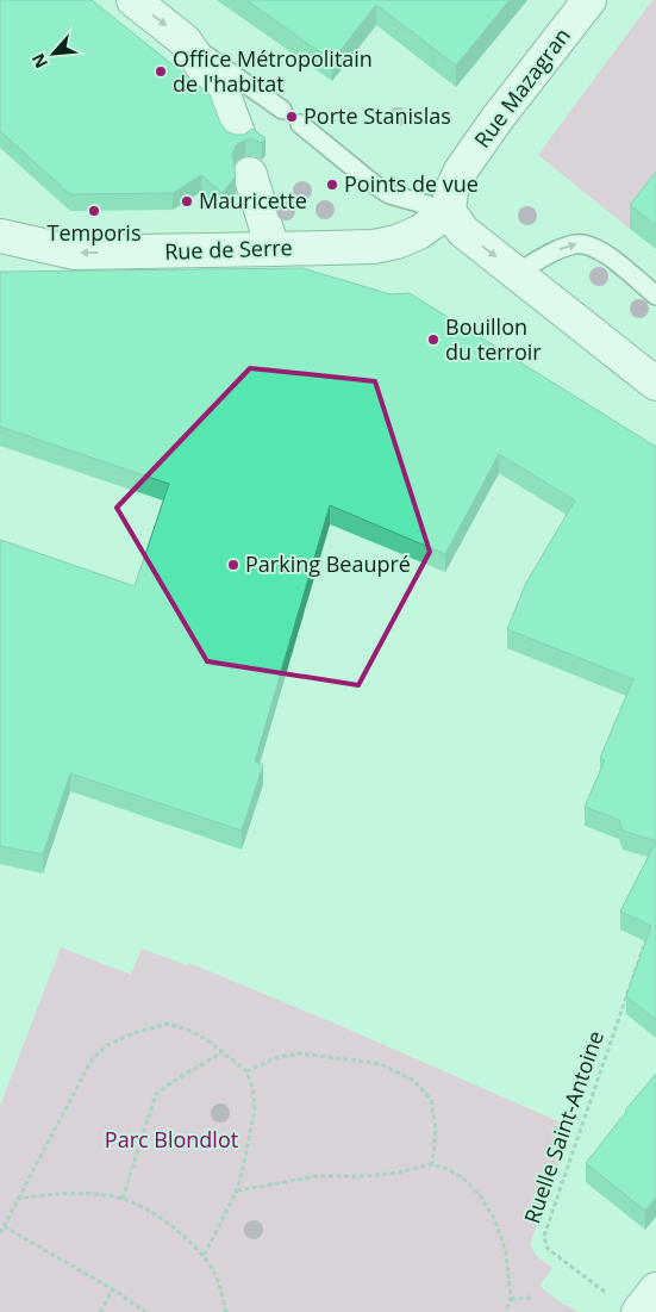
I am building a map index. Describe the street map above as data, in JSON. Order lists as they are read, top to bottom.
{
  "streets": {
    "street": ["Rue Mazagran", "Rue de Serre"],
    "path": ["Ruelle Saint-Antoine"]
  },
  "crossings": [
    ["Rue Mazagran", "Rue de Serre"]
  ],
  "one_way": ["Rue de Serre"],
  "parks": ["Parc Blondlot"],
  "places": [
    "Office Métropolitain de l'habitat",
    "Porte Stanislas",
    "Points de vue",
    "Mauricette",
    "Temporis",
    "Bouillon du terroir",
    "Parking Beaupré"
  ],
  "north": "bottom left"
}
